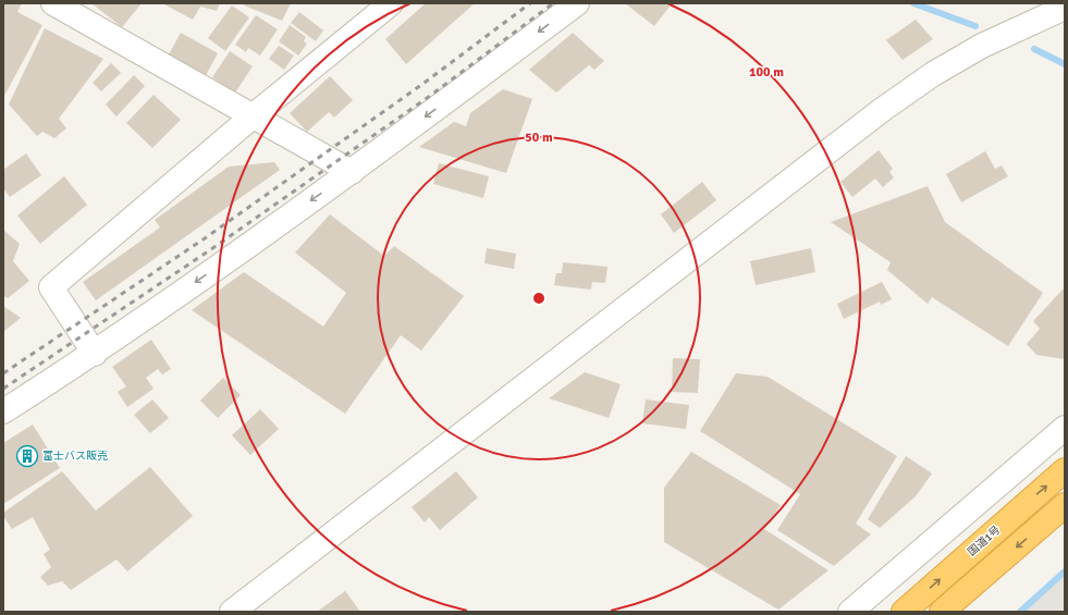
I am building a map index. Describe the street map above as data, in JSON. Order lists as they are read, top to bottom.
{
  "streets": {
    "highway": ["国道1号"]
  },
  "places": {
    "building": ["富士バス販売"]
  },
  "rings": ["100 m", "50 m"]
}
